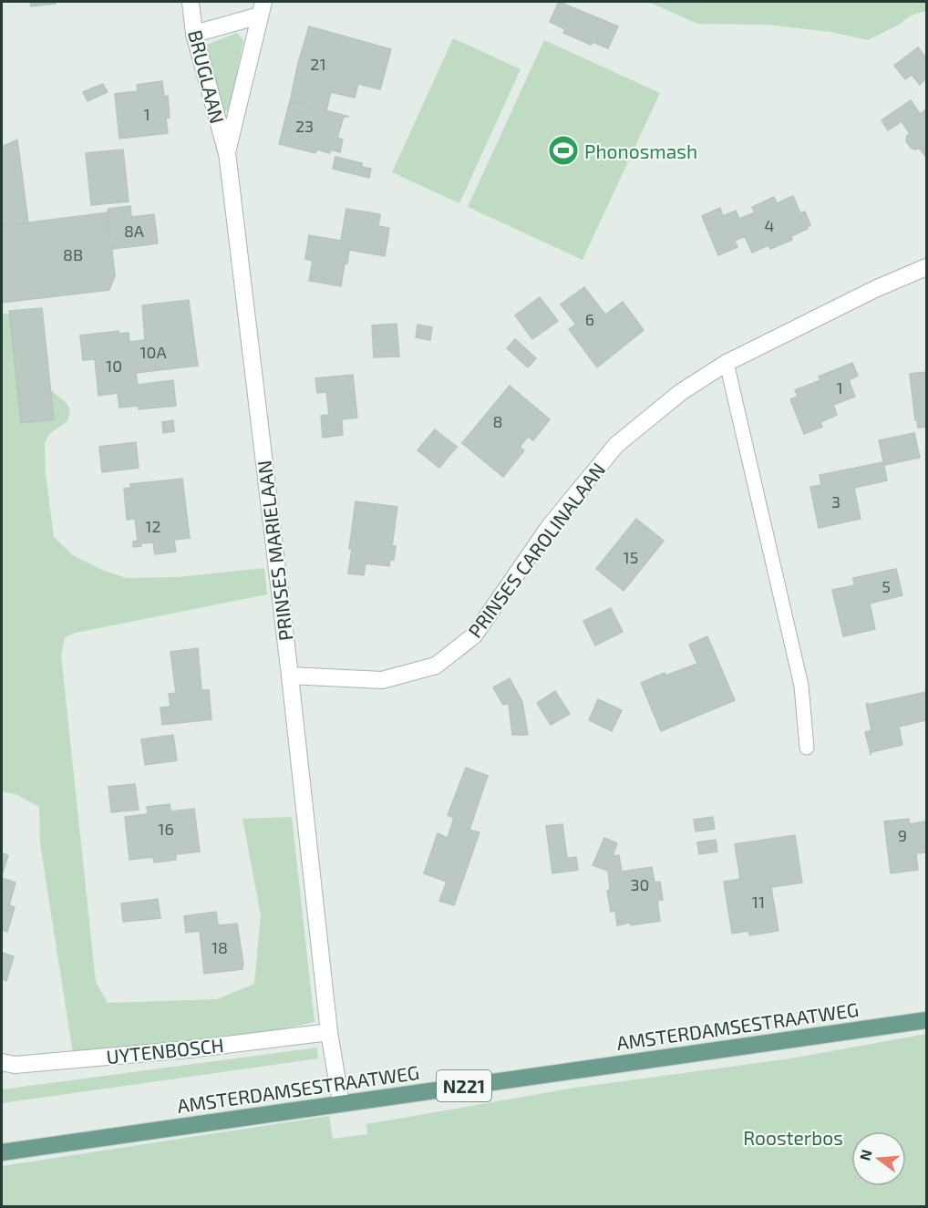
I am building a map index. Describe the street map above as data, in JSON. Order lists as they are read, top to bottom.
{
  "streets": {
    "main road": ["AMSTERDAMSESTRAATWEG", "N221"],
    "street": [
      "BRUGLAAN",
      "PRINSES CAROLINALAAN",
      "PRINSES MARIELAAN",
      "UYTENBOSCH"
    ]
  },
  "crossings": [
    ["BRUGLAAN", "PRINSES MARIELAAN"],
    ["PRINSES CAROLINALAAN", "PRINSES MARIELAAN"],
    ["PRINSES MARIELAAN", "AMSTERDAMSESTRAATWEG"],
    ["PRINSES MARIELAAN", "UYTENBOSCH"]
  ],
  "parks": ["Roosterbos"],
  "places": {
    "sports": ["Phonosmash"]
  },
  "house_numbers": [
    "21",
    "1",
    "23",
    "4",
    "8A",
    "8B",
    "6",
    "10A",
    "10",
    "1",
    "8",
    "3",
    "12",
    "15",
    "5",
    "16",
    "9",
    "30",
    "11",
    "18"
  ],
  "north": "left"
}
